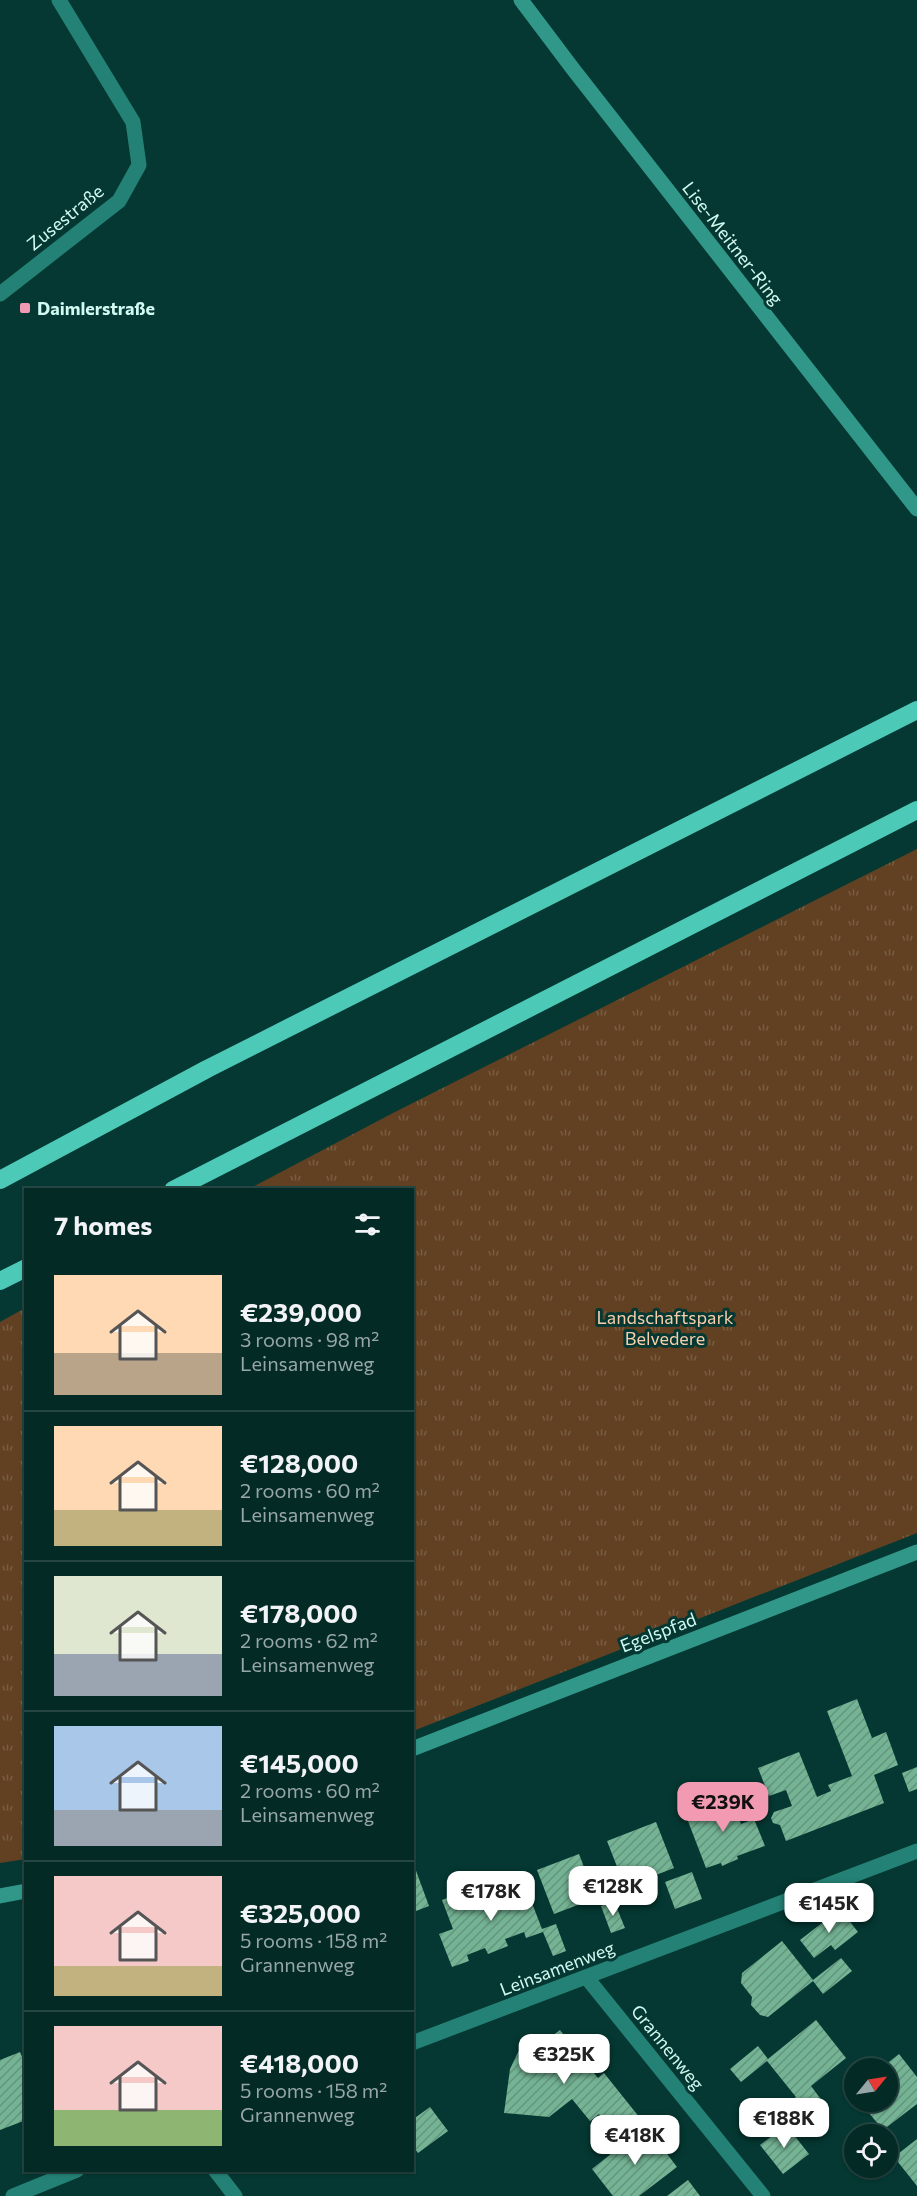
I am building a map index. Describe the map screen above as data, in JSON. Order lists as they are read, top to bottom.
{
  "streets": {
    "main road": ["Lise-Meitner-Ring", "Egelspfad"],
    "street": ["Zusestraße", "Leinsamenweg", "Grannenweg"]
  },
  "crossings": [
    ["Leinsamenweg", "Grannenweg"]
  ],
  "parks": ["Landschaftspark Belvedere"],
  "places": {
    "transit": ["Daimlerstraße"]
  },
  "north": "top right",
  "page": {
    "heading": "7 homes",
    "list": [
      {
        "name": "€239,000",
        "note": "3 rooms · 98 m² · Leinsamenweg"
      },
      {
        "name": "€128,000",
        "note": "2 rooms · 60 m² · Leinsamenweg"
      },
      {
        "name": "€178,000",
        "note": "2 rooms · 62 m² · Leinsamenweg"
      },
      {
        "name": "€145,000",
        "note": "2 rooms · 60 m² · Leinsamenweg"
      },
      {
        "name": "€325,000",
        "note": "5 rooms · 158 m² · Grannenweg"
      },
      {
        "name": "€418,000",
        "note": "5 rooms · 158 m² · Grannenweg"
      }
    ],
    "price": [
      "€239K",
      "€128K",
      "€178K",
      "€145K",
      "€325K",
      "€188K",
      "€418K"
    ]
  }
}
